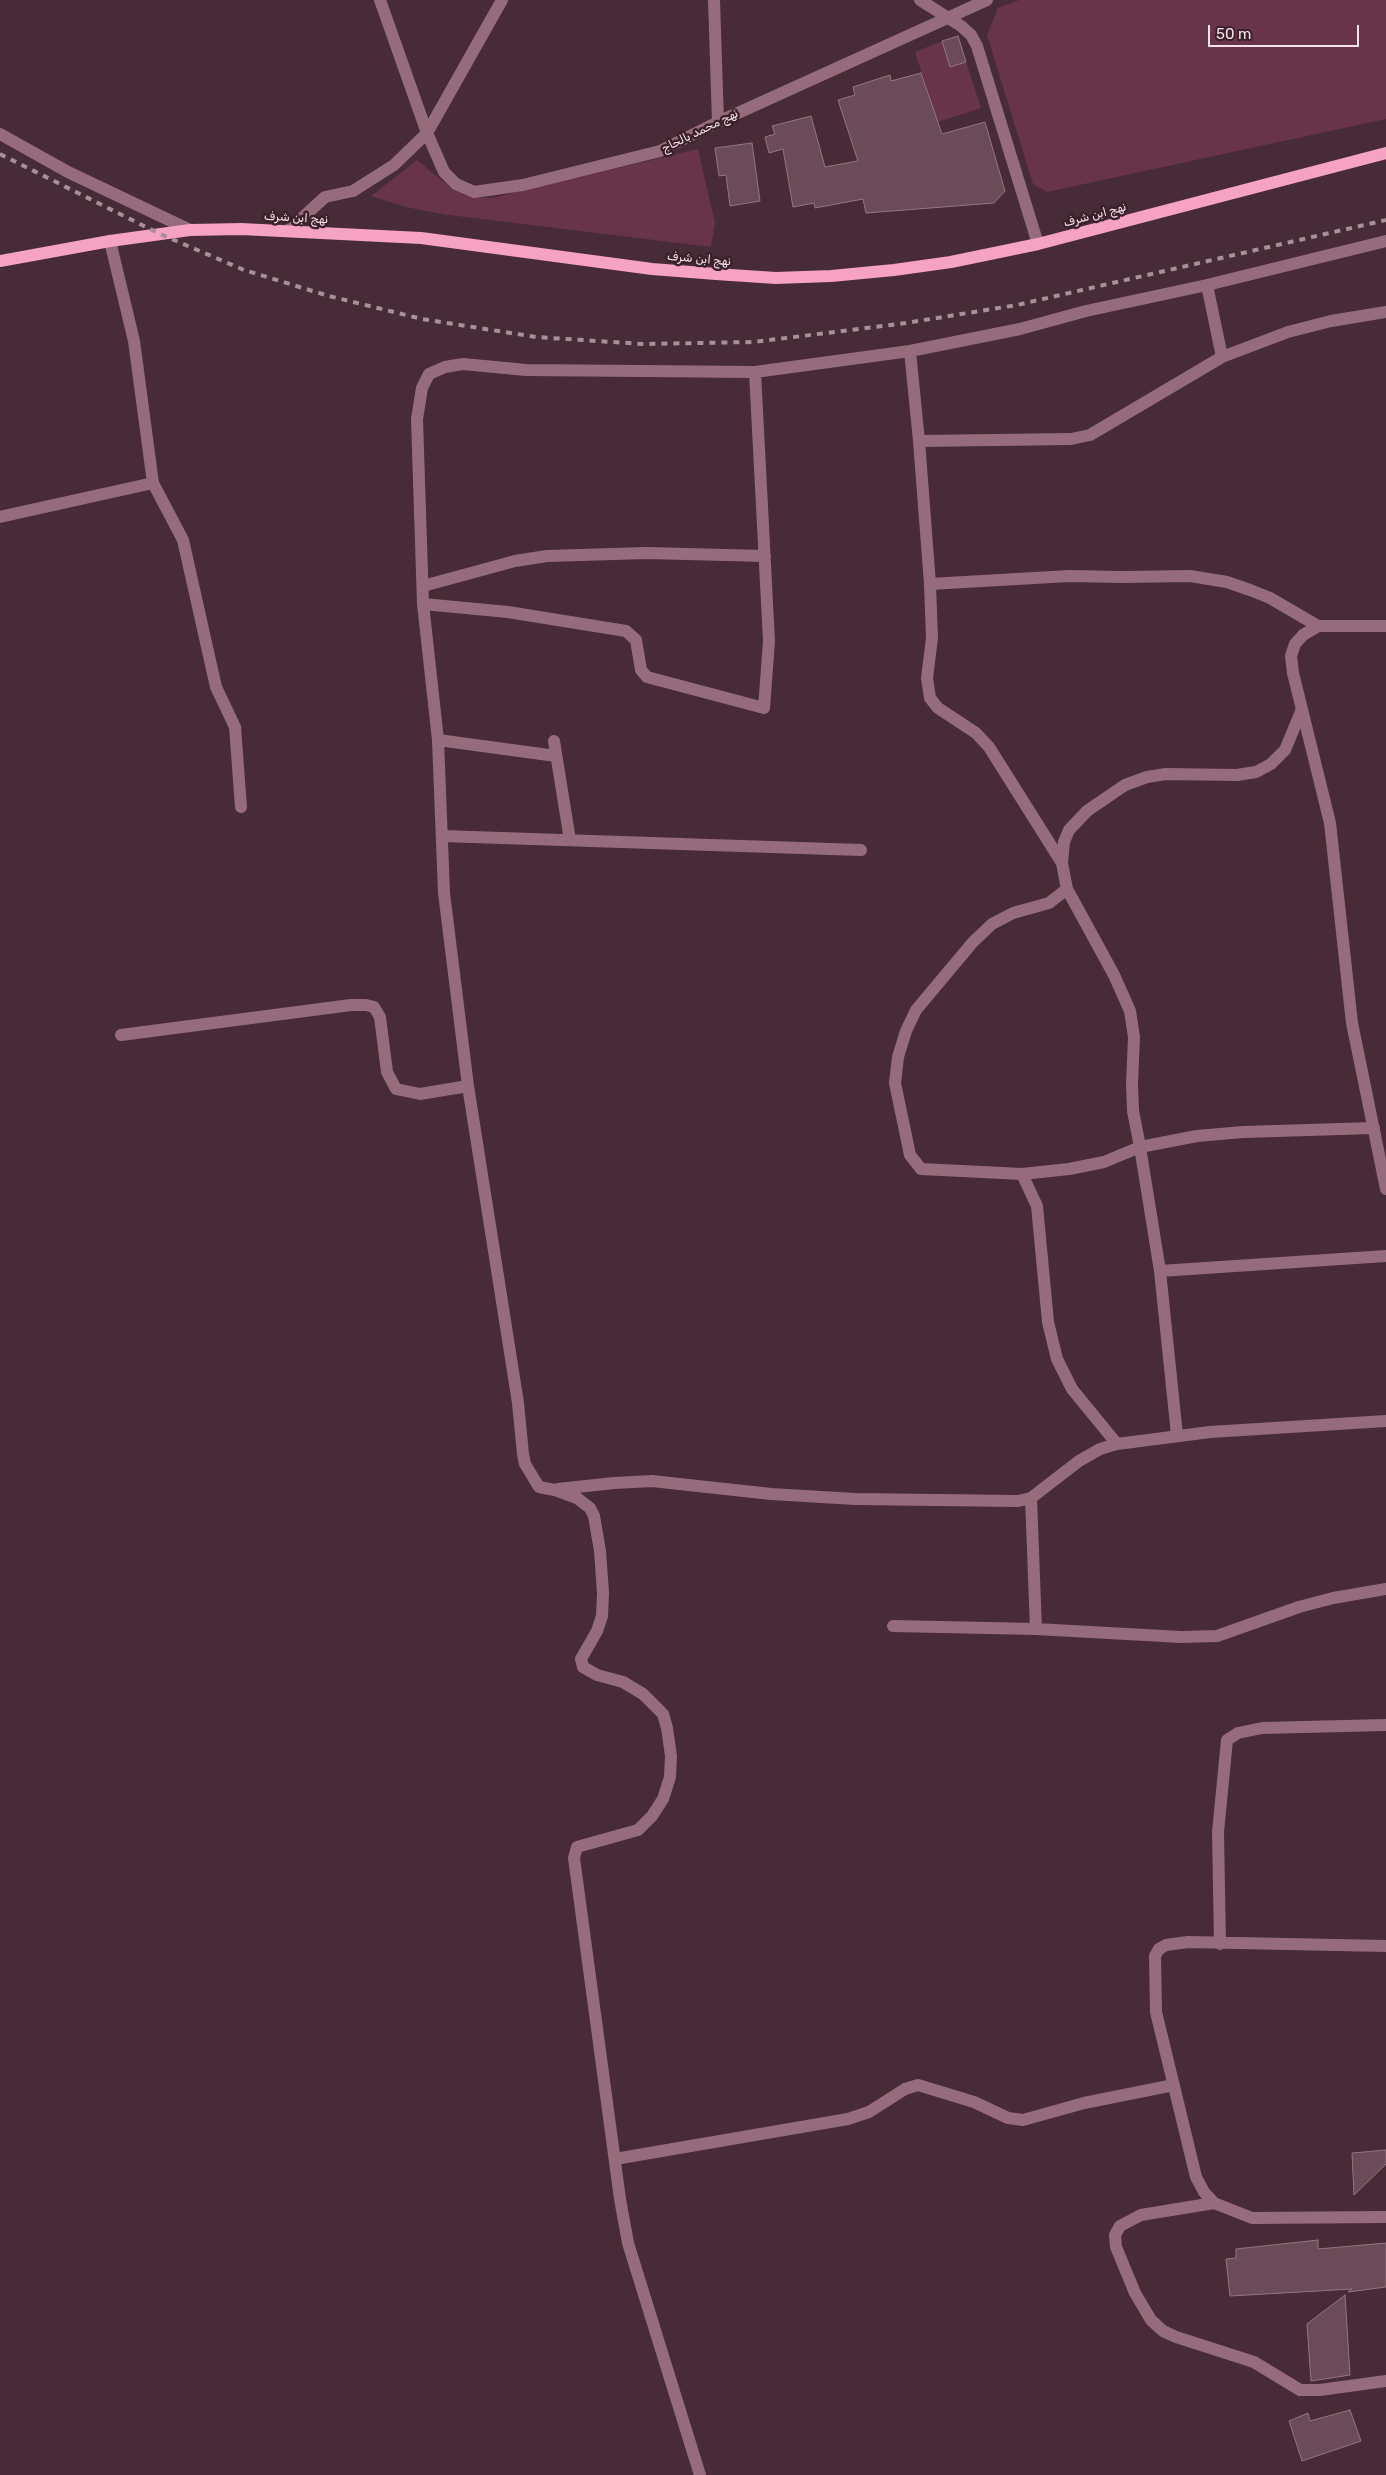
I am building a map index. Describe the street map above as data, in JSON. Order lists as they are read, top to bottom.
{
  "streets": {
    "main road": ["نهج ابن شرف"],
    "street": ["نهج محمد بالحاج"]
  },
  "scale_bar": "50 m"
}
